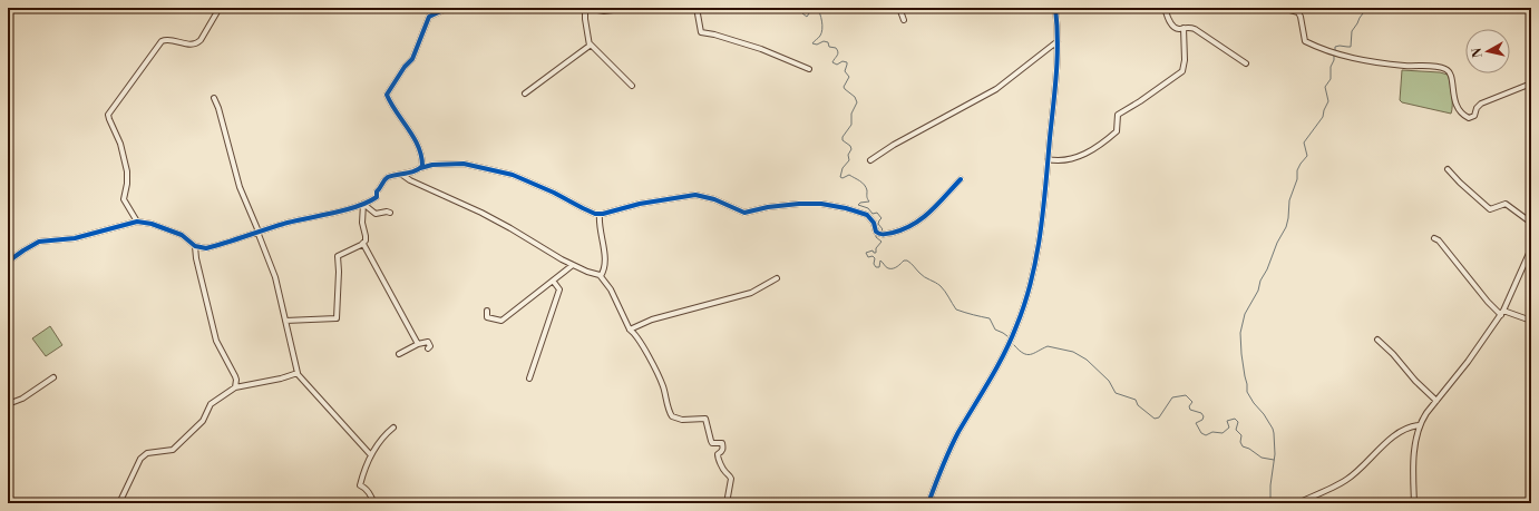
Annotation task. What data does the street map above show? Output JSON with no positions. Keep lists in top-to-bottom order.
{
  "north": "left"
}
